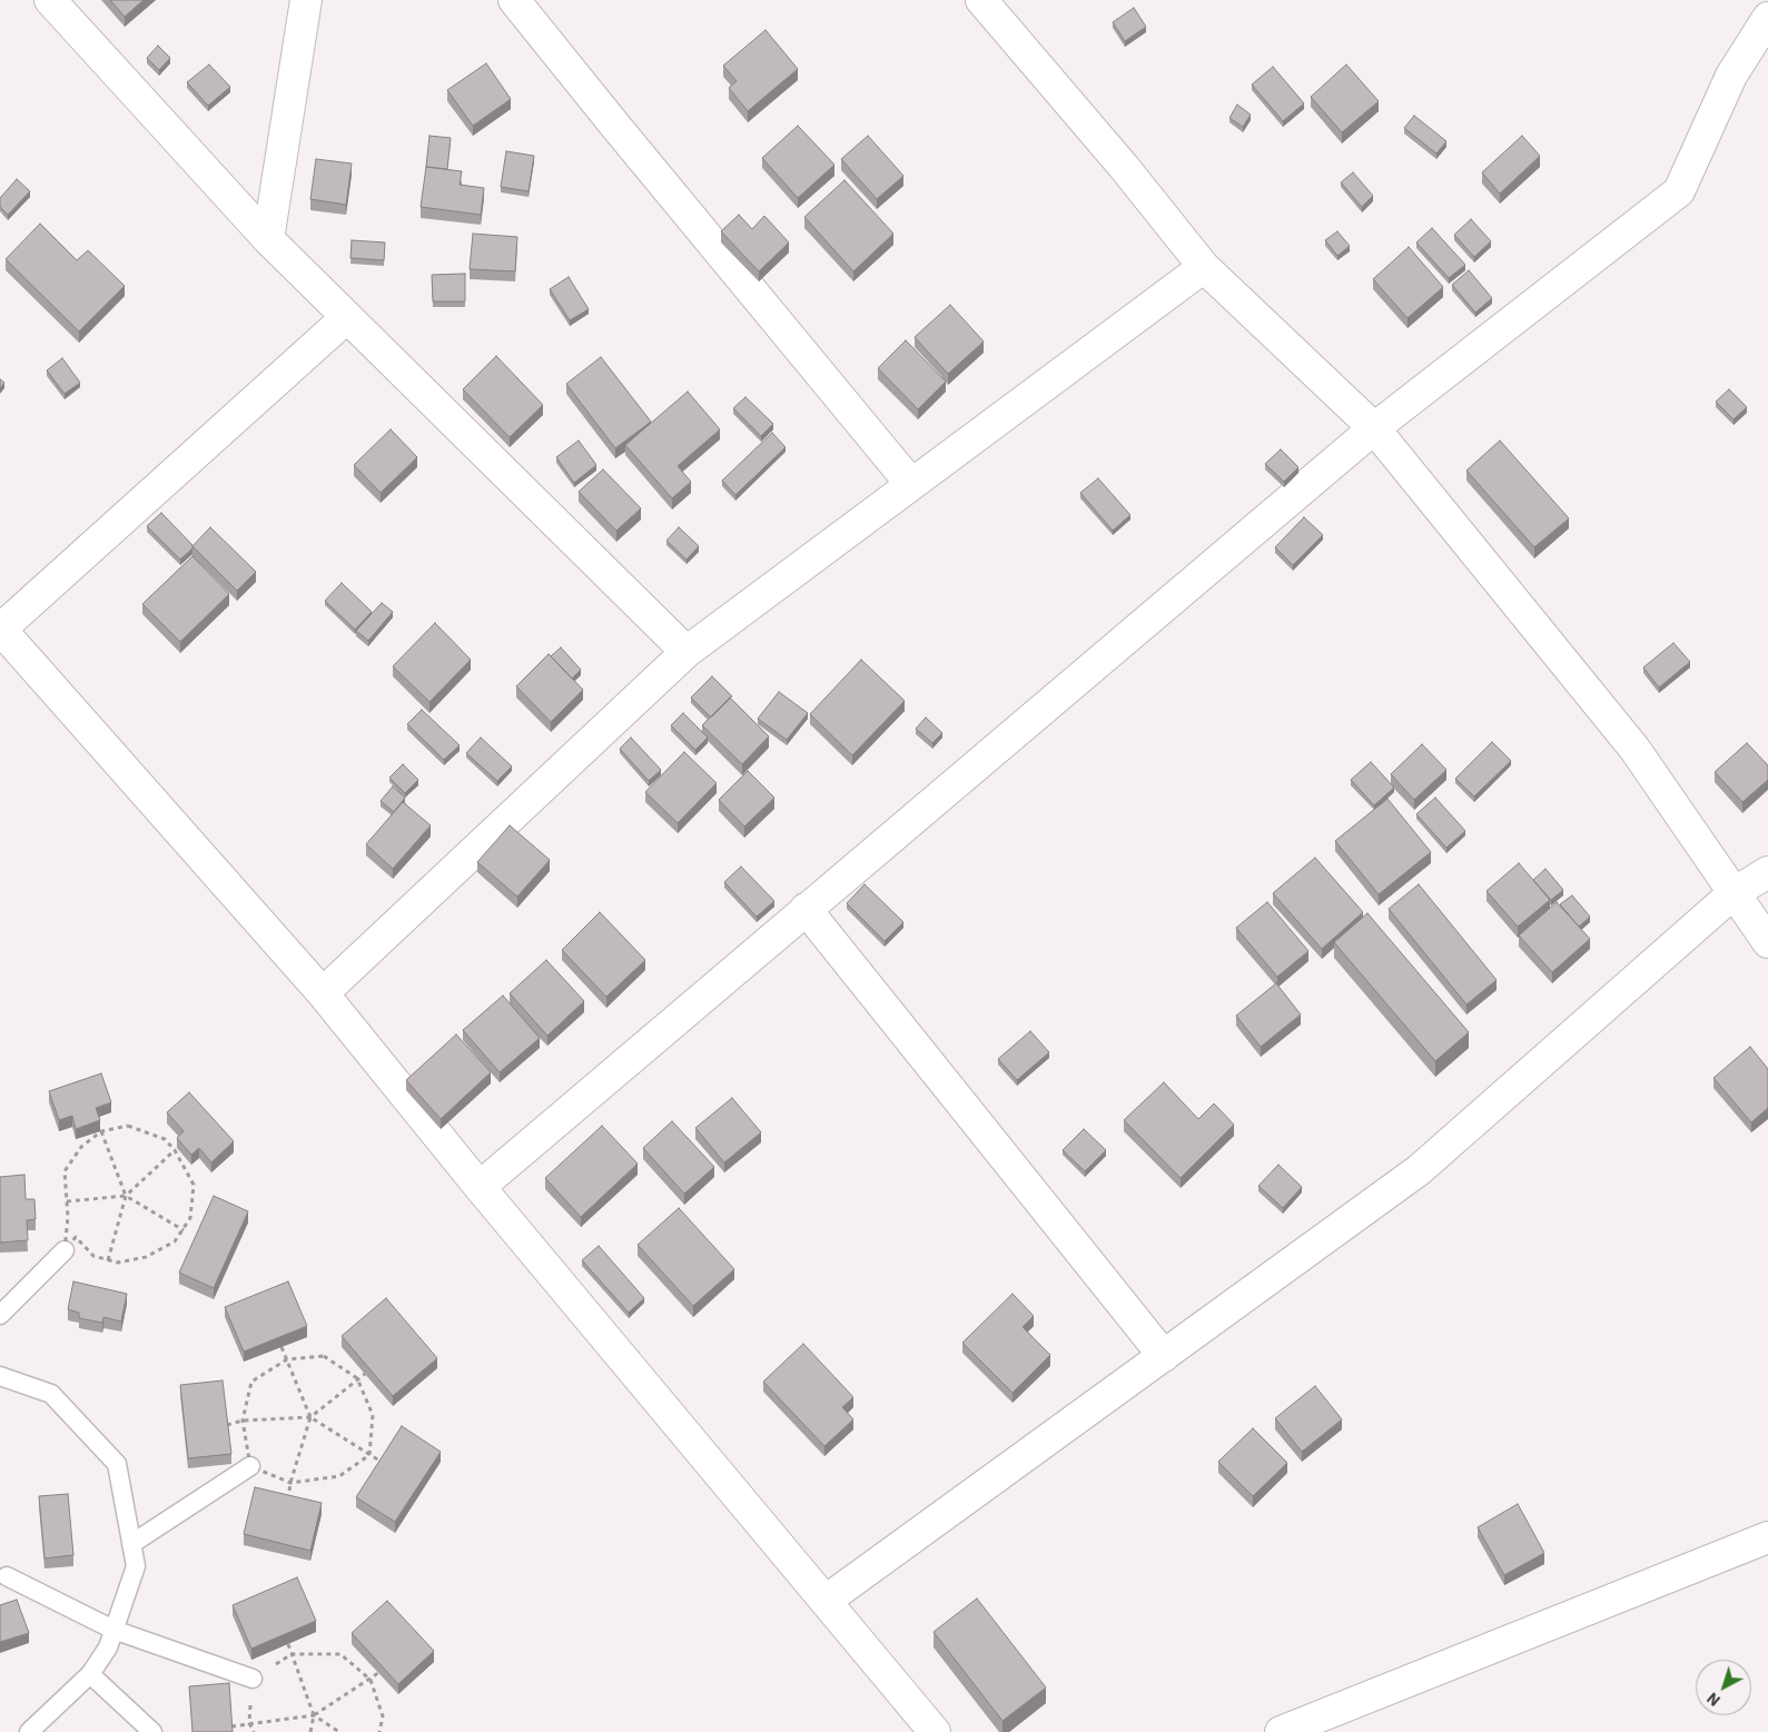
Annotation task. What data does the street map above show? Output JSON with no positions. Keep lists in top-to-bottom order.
{
  "north": "bottom left"
}
